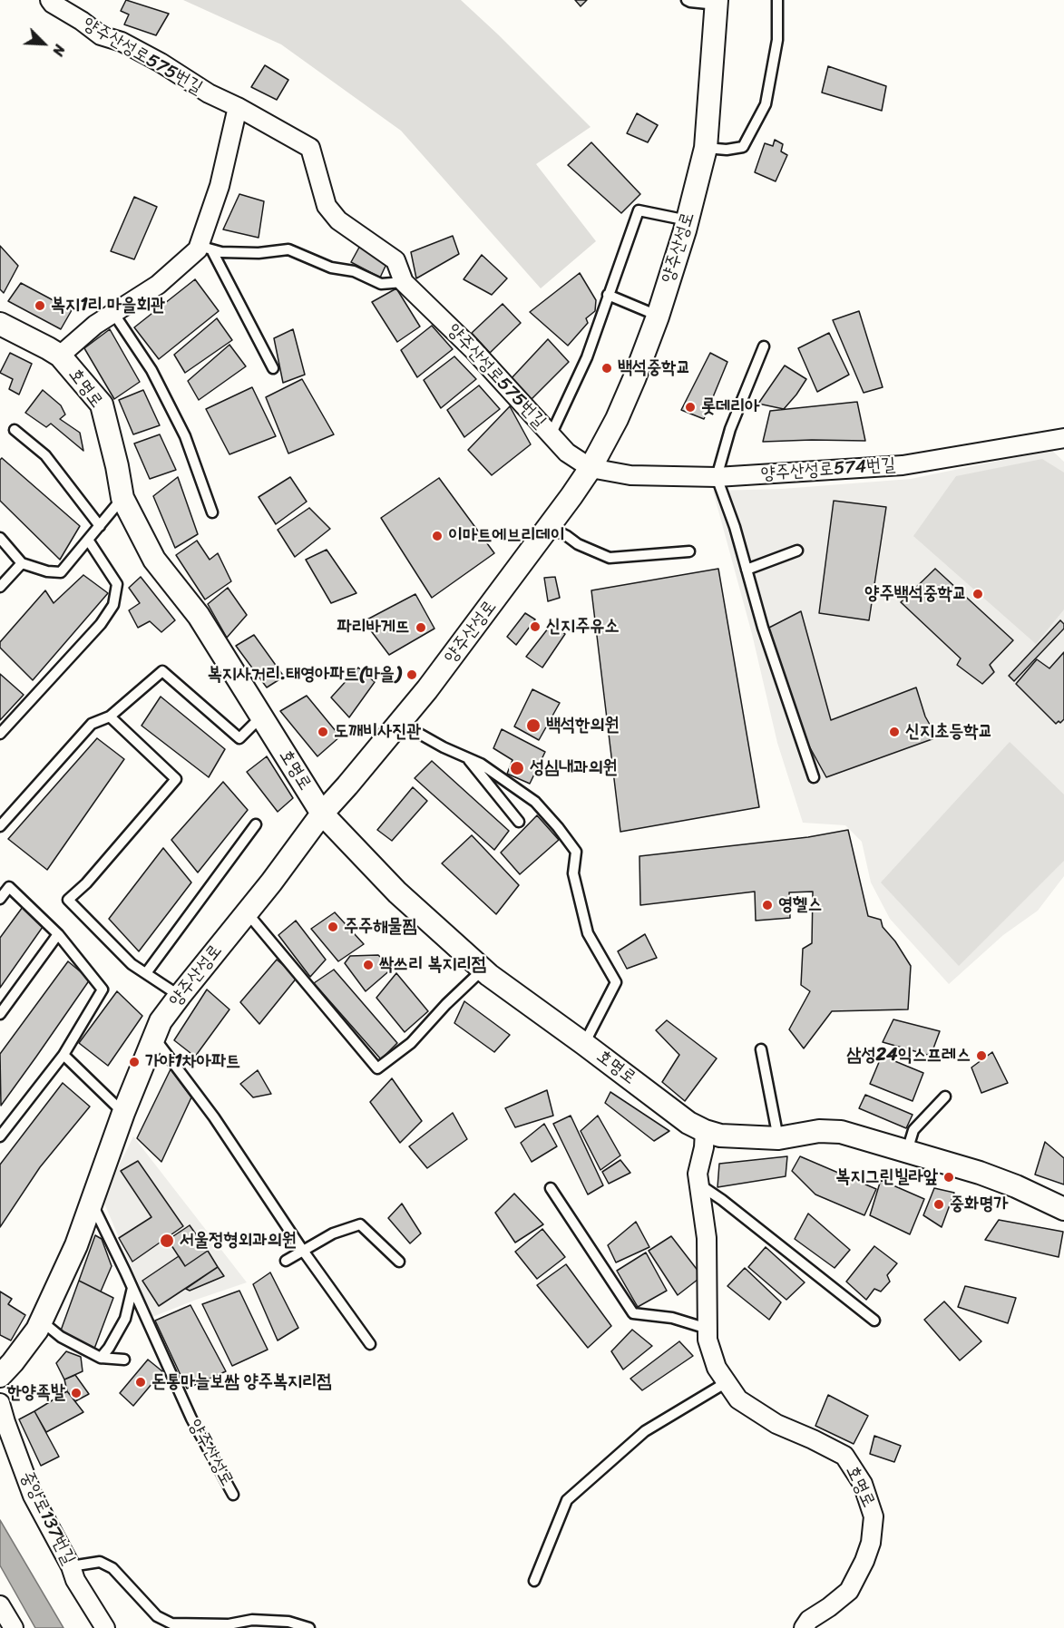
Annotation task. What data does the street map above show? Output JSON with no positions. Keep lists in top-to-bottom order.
{
  "streets": {
    "street": [
      "양주산성로575번길",
      "양주산성로",
      "호명로",
      "양주산성로574번길",
      "중앙로137번길"
    ]
  },
  "crossings": [
    ["양주산성로575번길", "양주산성로"],
    ["양주산성로575번길", "양주산성로574번길"],
    ["양주산성로", "호명로"],
    ["양주산성로", "양주산성로574번길"]
  ],
  "places": [
    "복지1리 마을회관",
    "백석중학교",
    "롯데리아",
    "이마트에브리데이",
    "양주백석중학교",
    "신지주유소",
    "파리바게뜨",
    "복지사거리.태영아파트(마을)",
    "백석한의원",
    "도깨비사진관",
    "신지초등학교",
    "성심내과의원",
    "영헬스",
    "주주해물찜",
    "싹쓰리 복지리점",
    "삼성24익스프레스",
    "가야1차아파트",
    "복지그린빌라앞",
    "중화명가",
    "서울정형외과의원",
    "돈통마늘보쌈 양주복지리점",
    "한양족발"
  ],
  "north": "bottom right"
}
